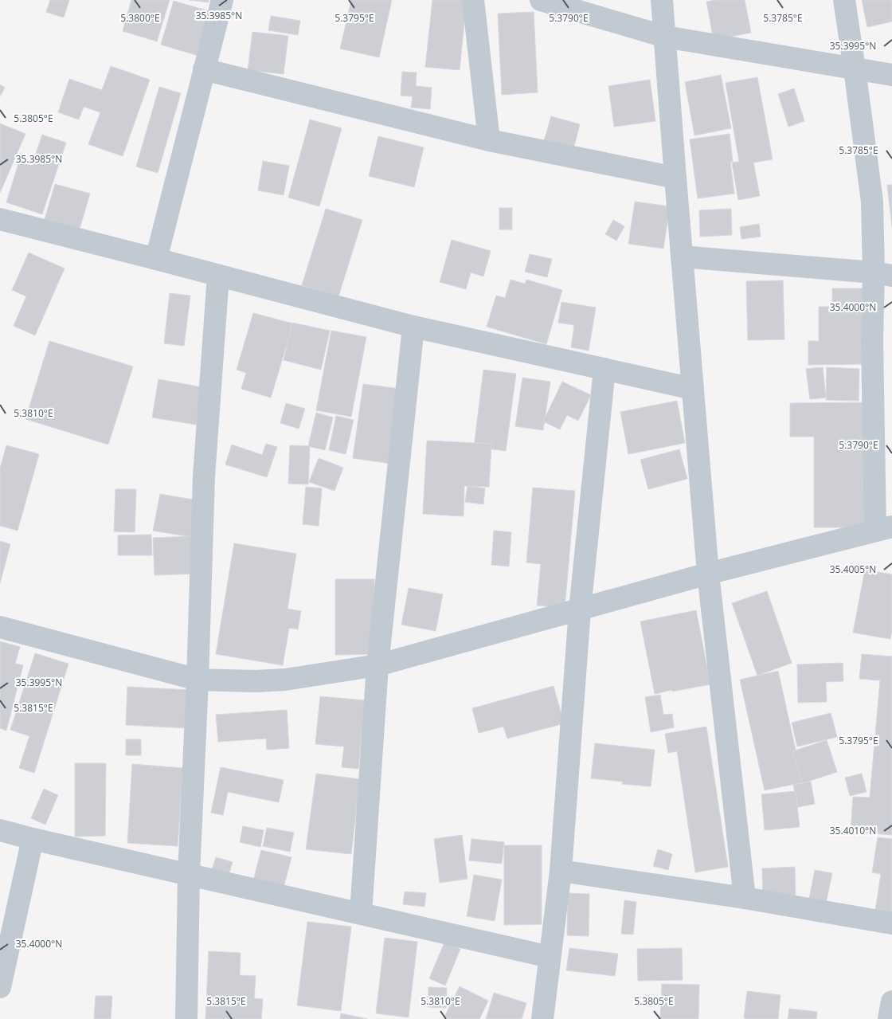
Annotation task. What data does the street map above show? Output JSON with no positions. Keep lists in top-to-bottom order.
{
  "coordinates": [
    "35.3985°N",
    "5.3800°E",
    "5.3795°E",
    "5.3790°E",
    "5.3785°E",
    "35.3995°N",
    "5.3805°E",
    "35.4000°N",
    "5.3810°E",
    "35.4005°N",
    "5.3815°E",
    "35.4010°N"
  ]
}
